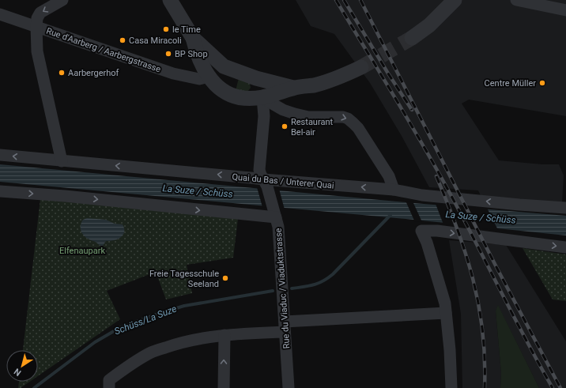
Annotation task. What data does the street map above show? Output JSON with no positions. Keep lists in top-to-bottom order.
{
  "streets": {
    "street": ["Rue d'Aarberg / Aarbergstrasse", "Quai du Bas / Unterer Quai", "Rue du Viaduc / Viaduktstrasse"]
  },
  "crossings": [
    ["Quai du Bas / Unterer Quai", "Rue du Viaduc / Viaduktstrasse"]
  ],
  "water": ["La Suze / Schüss", "Schüss/La Suze"],
  "parks": ["Elfenaupark"],
  "places": [
    "le Time",
    "Casa Miracoli",
    "BP Shop",
    "Aarbergerhof",
    "Centre Müller",
    "Restaurant Bel-air",
    "Freie Tagesschule Seeland"
  ],
  "north": "bottom left"
}
